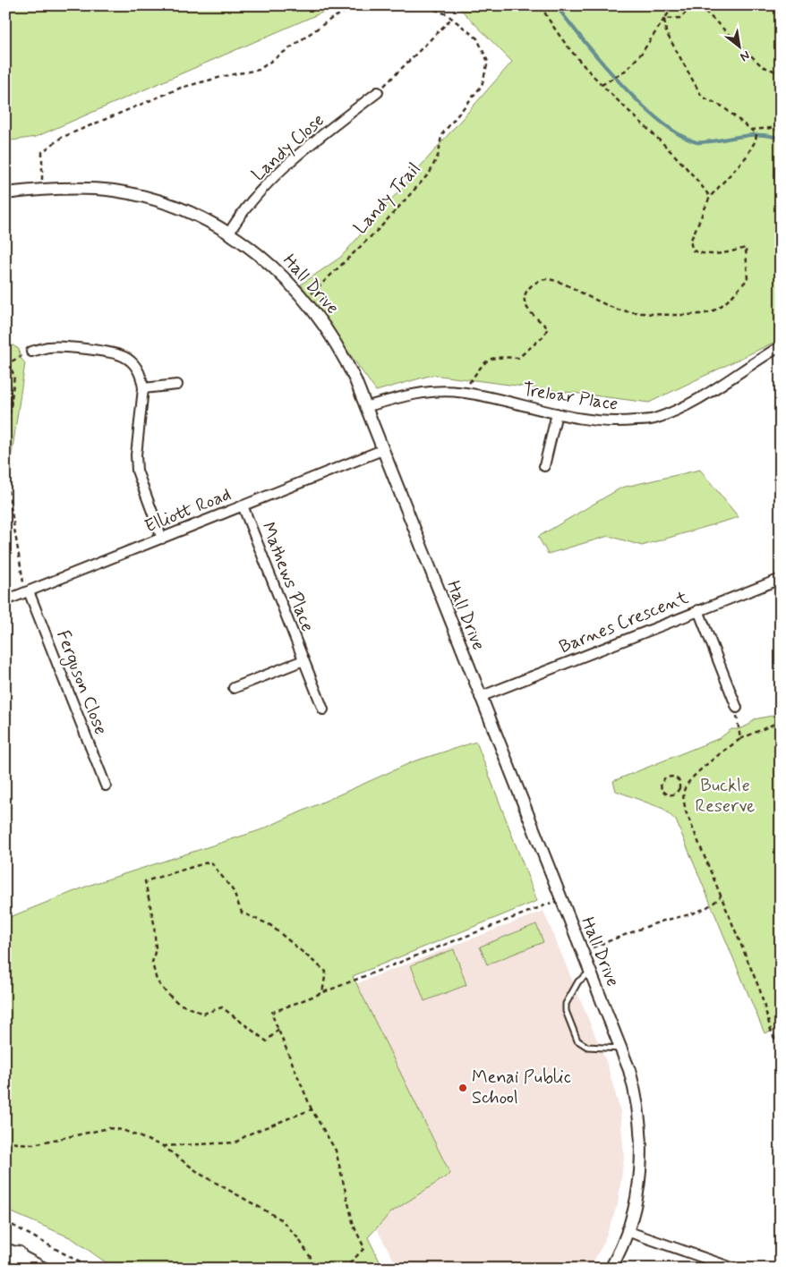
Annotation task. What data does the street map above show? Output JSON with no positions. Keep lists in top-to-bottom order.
{
  "streets": {
    "street": [
      "Landy Close",
      "Hall Drive",
      "Treloar Place",
      "Elliott Road",
      "Mathews Place",
      "Barnes Crescent",
      "Ferguson Close"
    ],
    "path": ["Landy Trail"]
  },
  "crossings": [
    ["Landy Close", "Hall Drive"],
    ["Landy Trail", "Hall Drive"],
    ["Hall Drive", "Treloar Place"],
    ["Hall Drive", "Elliott Road"],
    ["Hall Drive", "Barnes Crescent"],
    ["Elliott Road", "Mathews Place"],
    ["Elliott Road", "Ferguson Close"]
  ],
  "parks": ["Buckle Reserve"],
  "places": ["Menai Public School"],
  "north": "bottom right"
}
